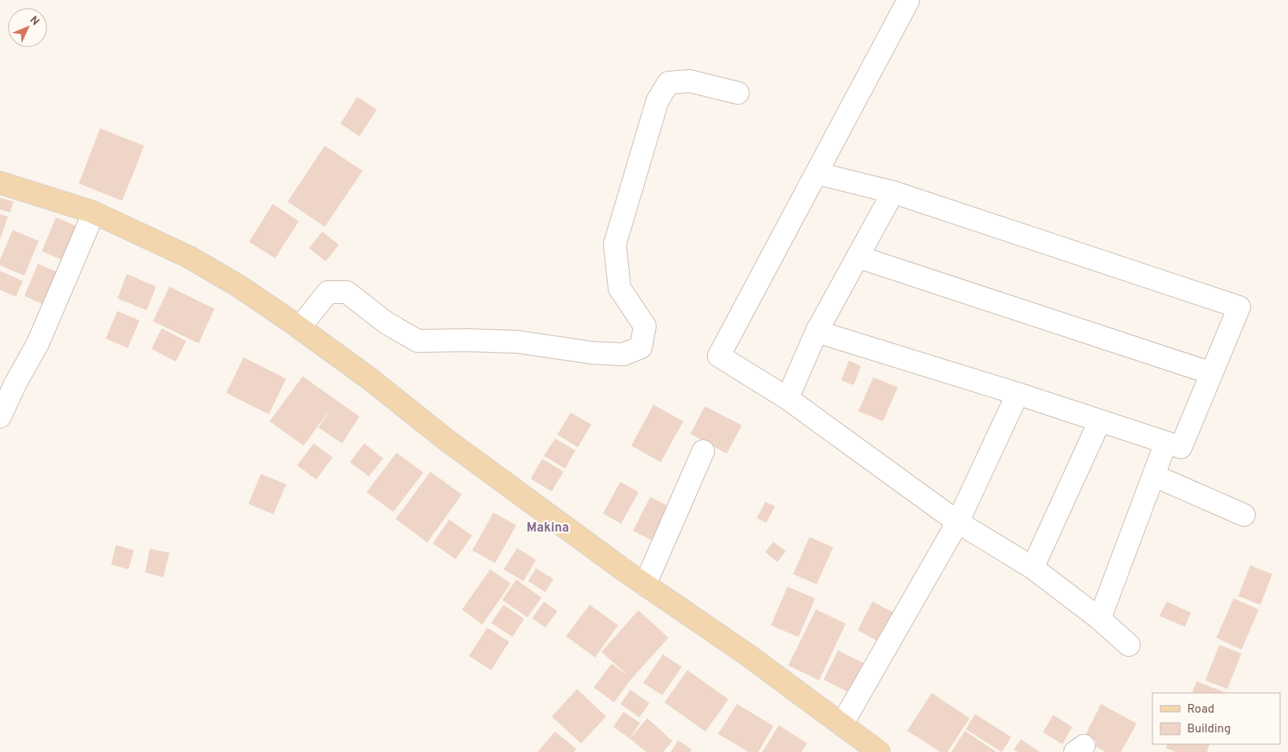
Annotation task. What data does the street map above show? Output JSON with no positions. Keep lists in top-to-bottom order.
{
  "districts": ["Makina"],
  "legend": ["Road", "Building"],
  "north": "top right"
}
